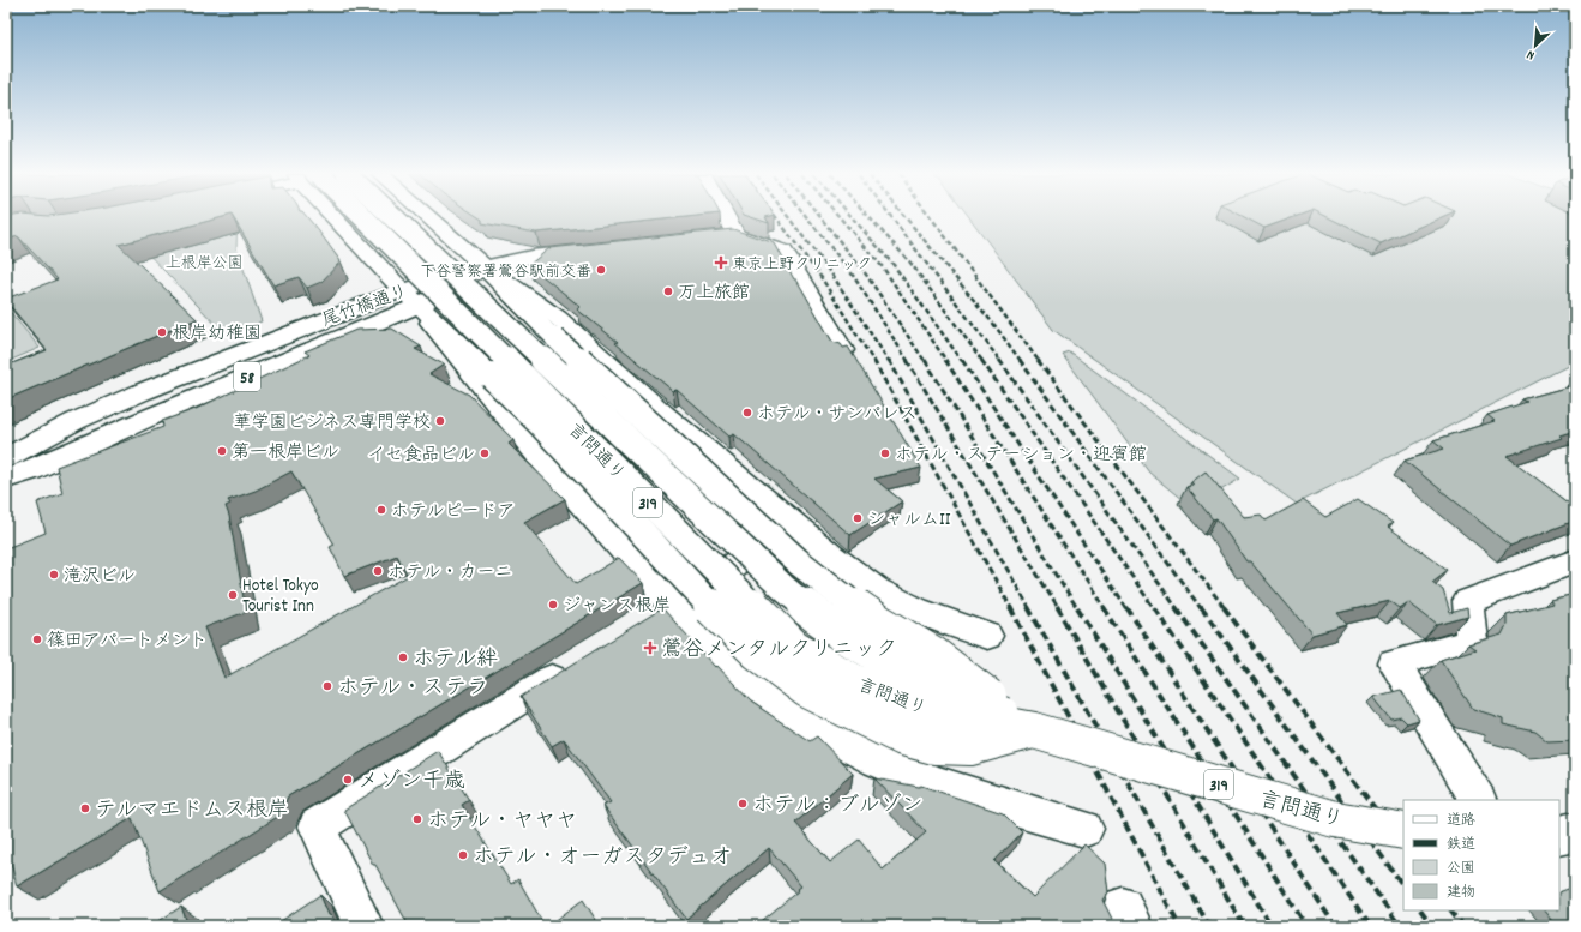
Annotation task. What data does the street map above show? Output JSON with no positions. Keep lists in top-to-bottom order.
{
  "streets": {
    "main road": [
      "尾竹橋通り",
      "58",
      "言問通り",
      "319"
    ]
  },
  "parks": ["上根岸公園"],
  "places": {
    "health": ["東京上野クリニック", "鶯谷メンタルクリニック"],
    "other": [
      "下谷警察署鶯谷駅前交番",
      "万上旅館",
      "根岸幼稚園",
      "ホテル・サンパレス",
      "華学園ビジネス専門学校",
      "第一根岸ビル",
      "イセ食品ビル",
      "ホテル・ステーション・迎賓館",
      "ホテルピードア",
      "シャルムII",
      "ホテル・カーニ",
      "滝沢ビル",
      "Hotel Tokyo Tourist Inn",
      "ジャンス根岸",
      "篠田アパートメント",
      "ホテル絆",
      "ホテル・ステラ",
      "メゾン千歳",
      "ホテル：ブルゾン",
      "テルマエドムス根岸",
      "ホテル・ヤヤヤ",
      "ホテル・オーガスタデュオ"
    ]
  },
  "legend": [
    "道路",
    "鉄道",
    "公園",
    "建物"
  ],
  "north": "bottom left"
}
